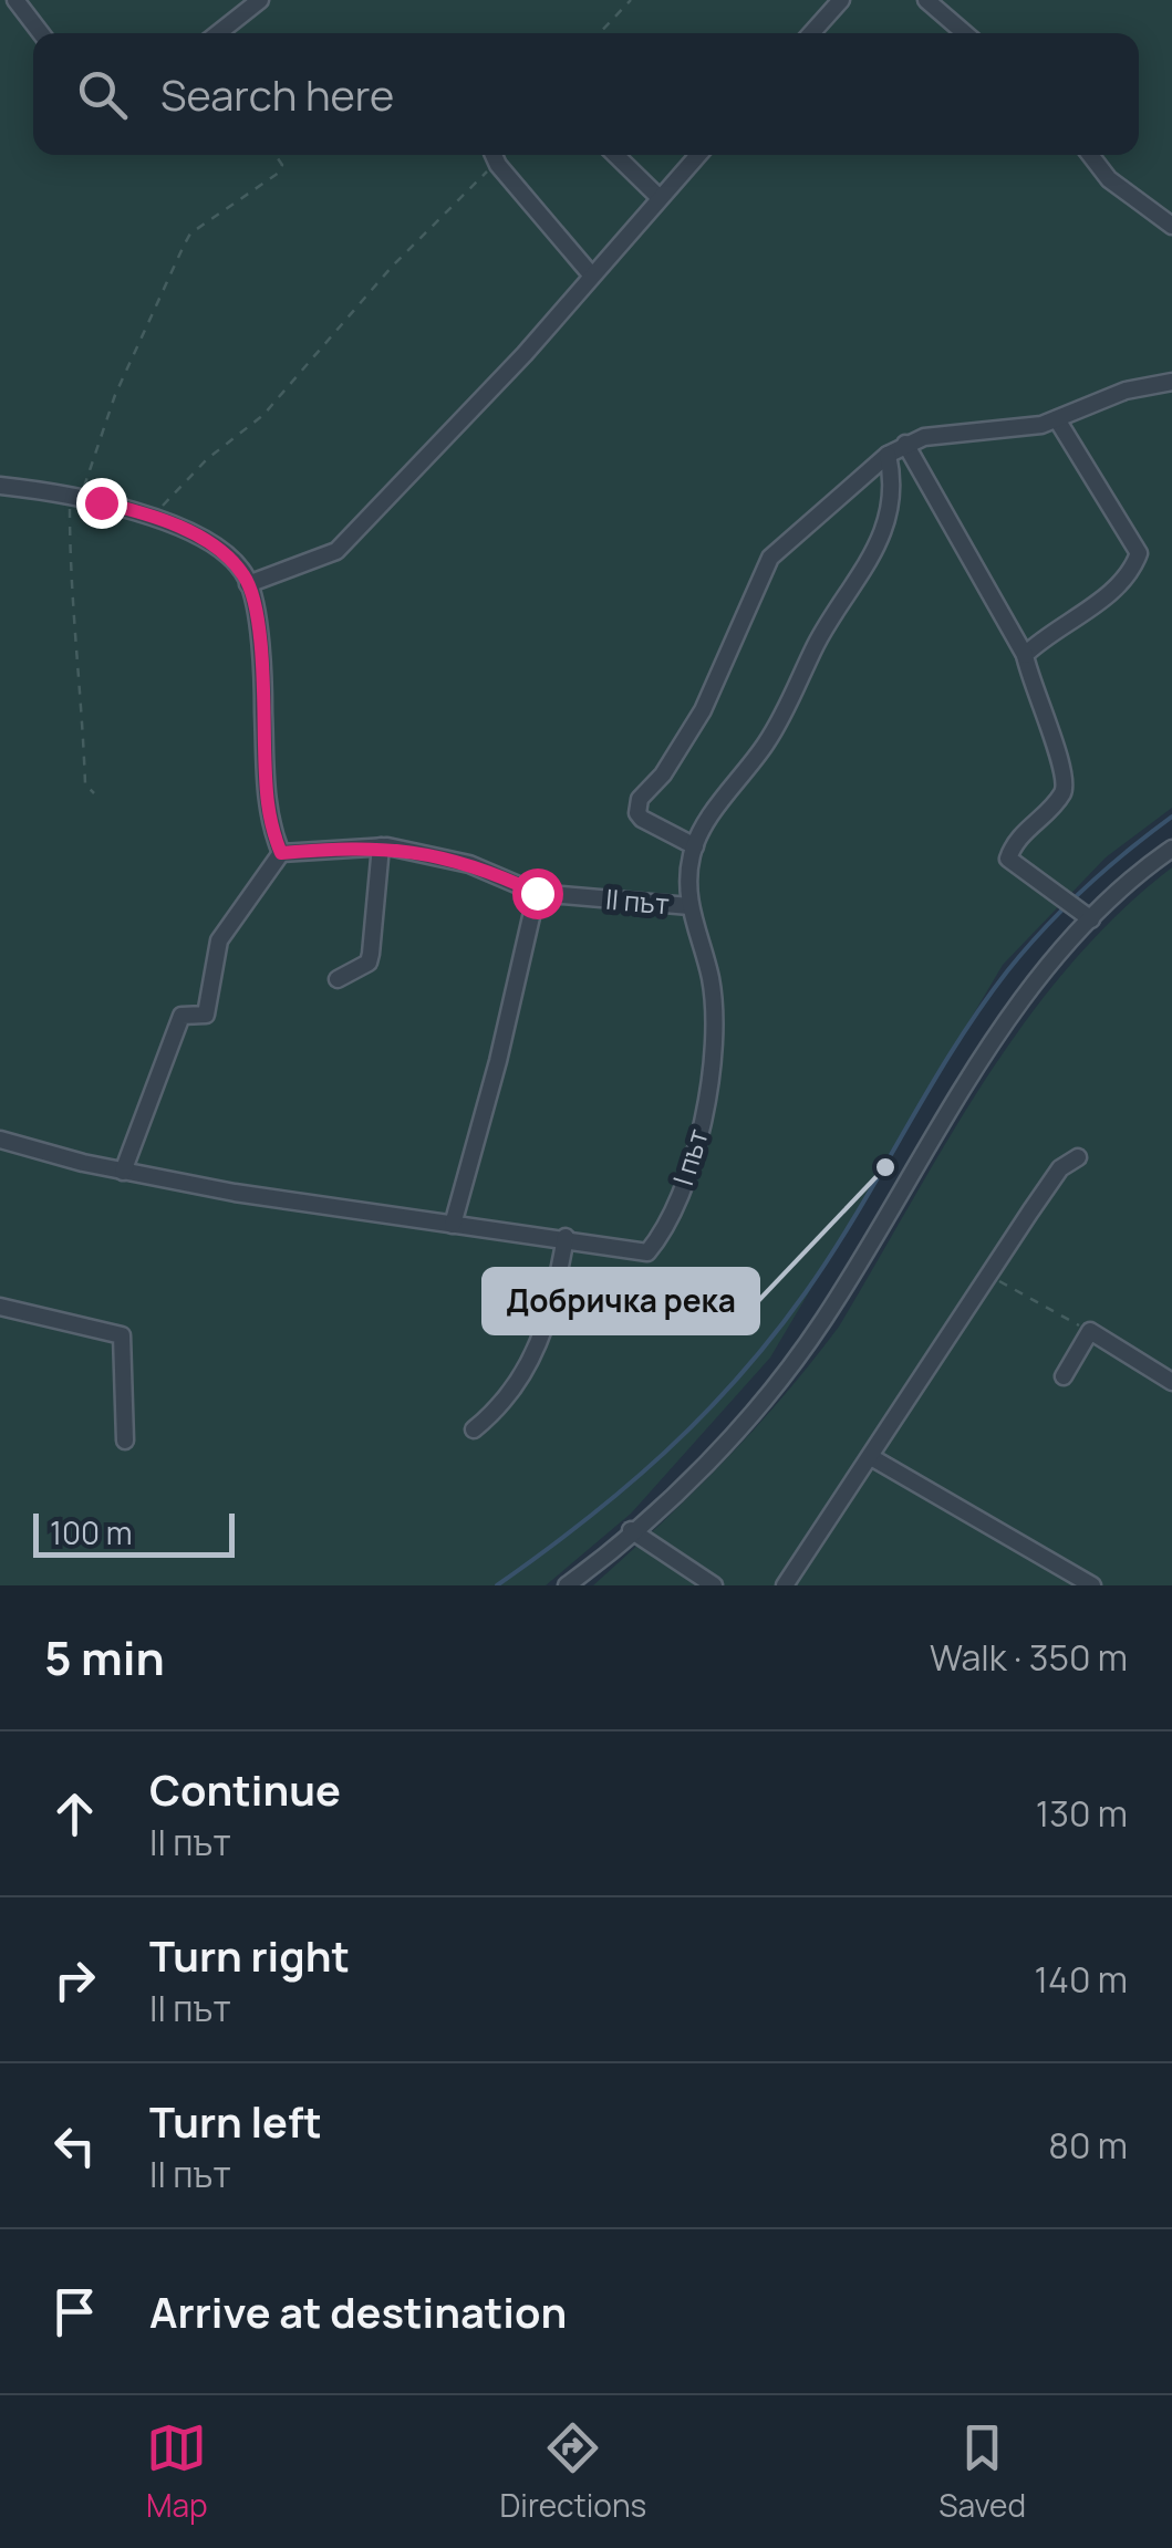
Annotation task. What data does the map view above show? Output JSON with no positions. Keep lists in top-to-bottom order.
{
  "streets": {
    "street": ["ІІ път", "І път"]
  },
  "crossings": [
    ["ІІ път", "І път"]
  ],
  "places": ["Добричка река"],
  "scale_bar": "100 m",
  "page": {
    "search": "Search here",
    "scale": "100 m",
    "heading": ["5 min", "Walk · 350 m"],
    "list": [
      ["Continue", "ІІ път", "130 m"],
      ["Turn right", "ІІ път", "140 m"],
      ["Turn left", "ІІ път", "80 m"],
      "Arrive at destination"
    ],
    "nav": ["Map", "Directions", "Saved"]
  }
}
